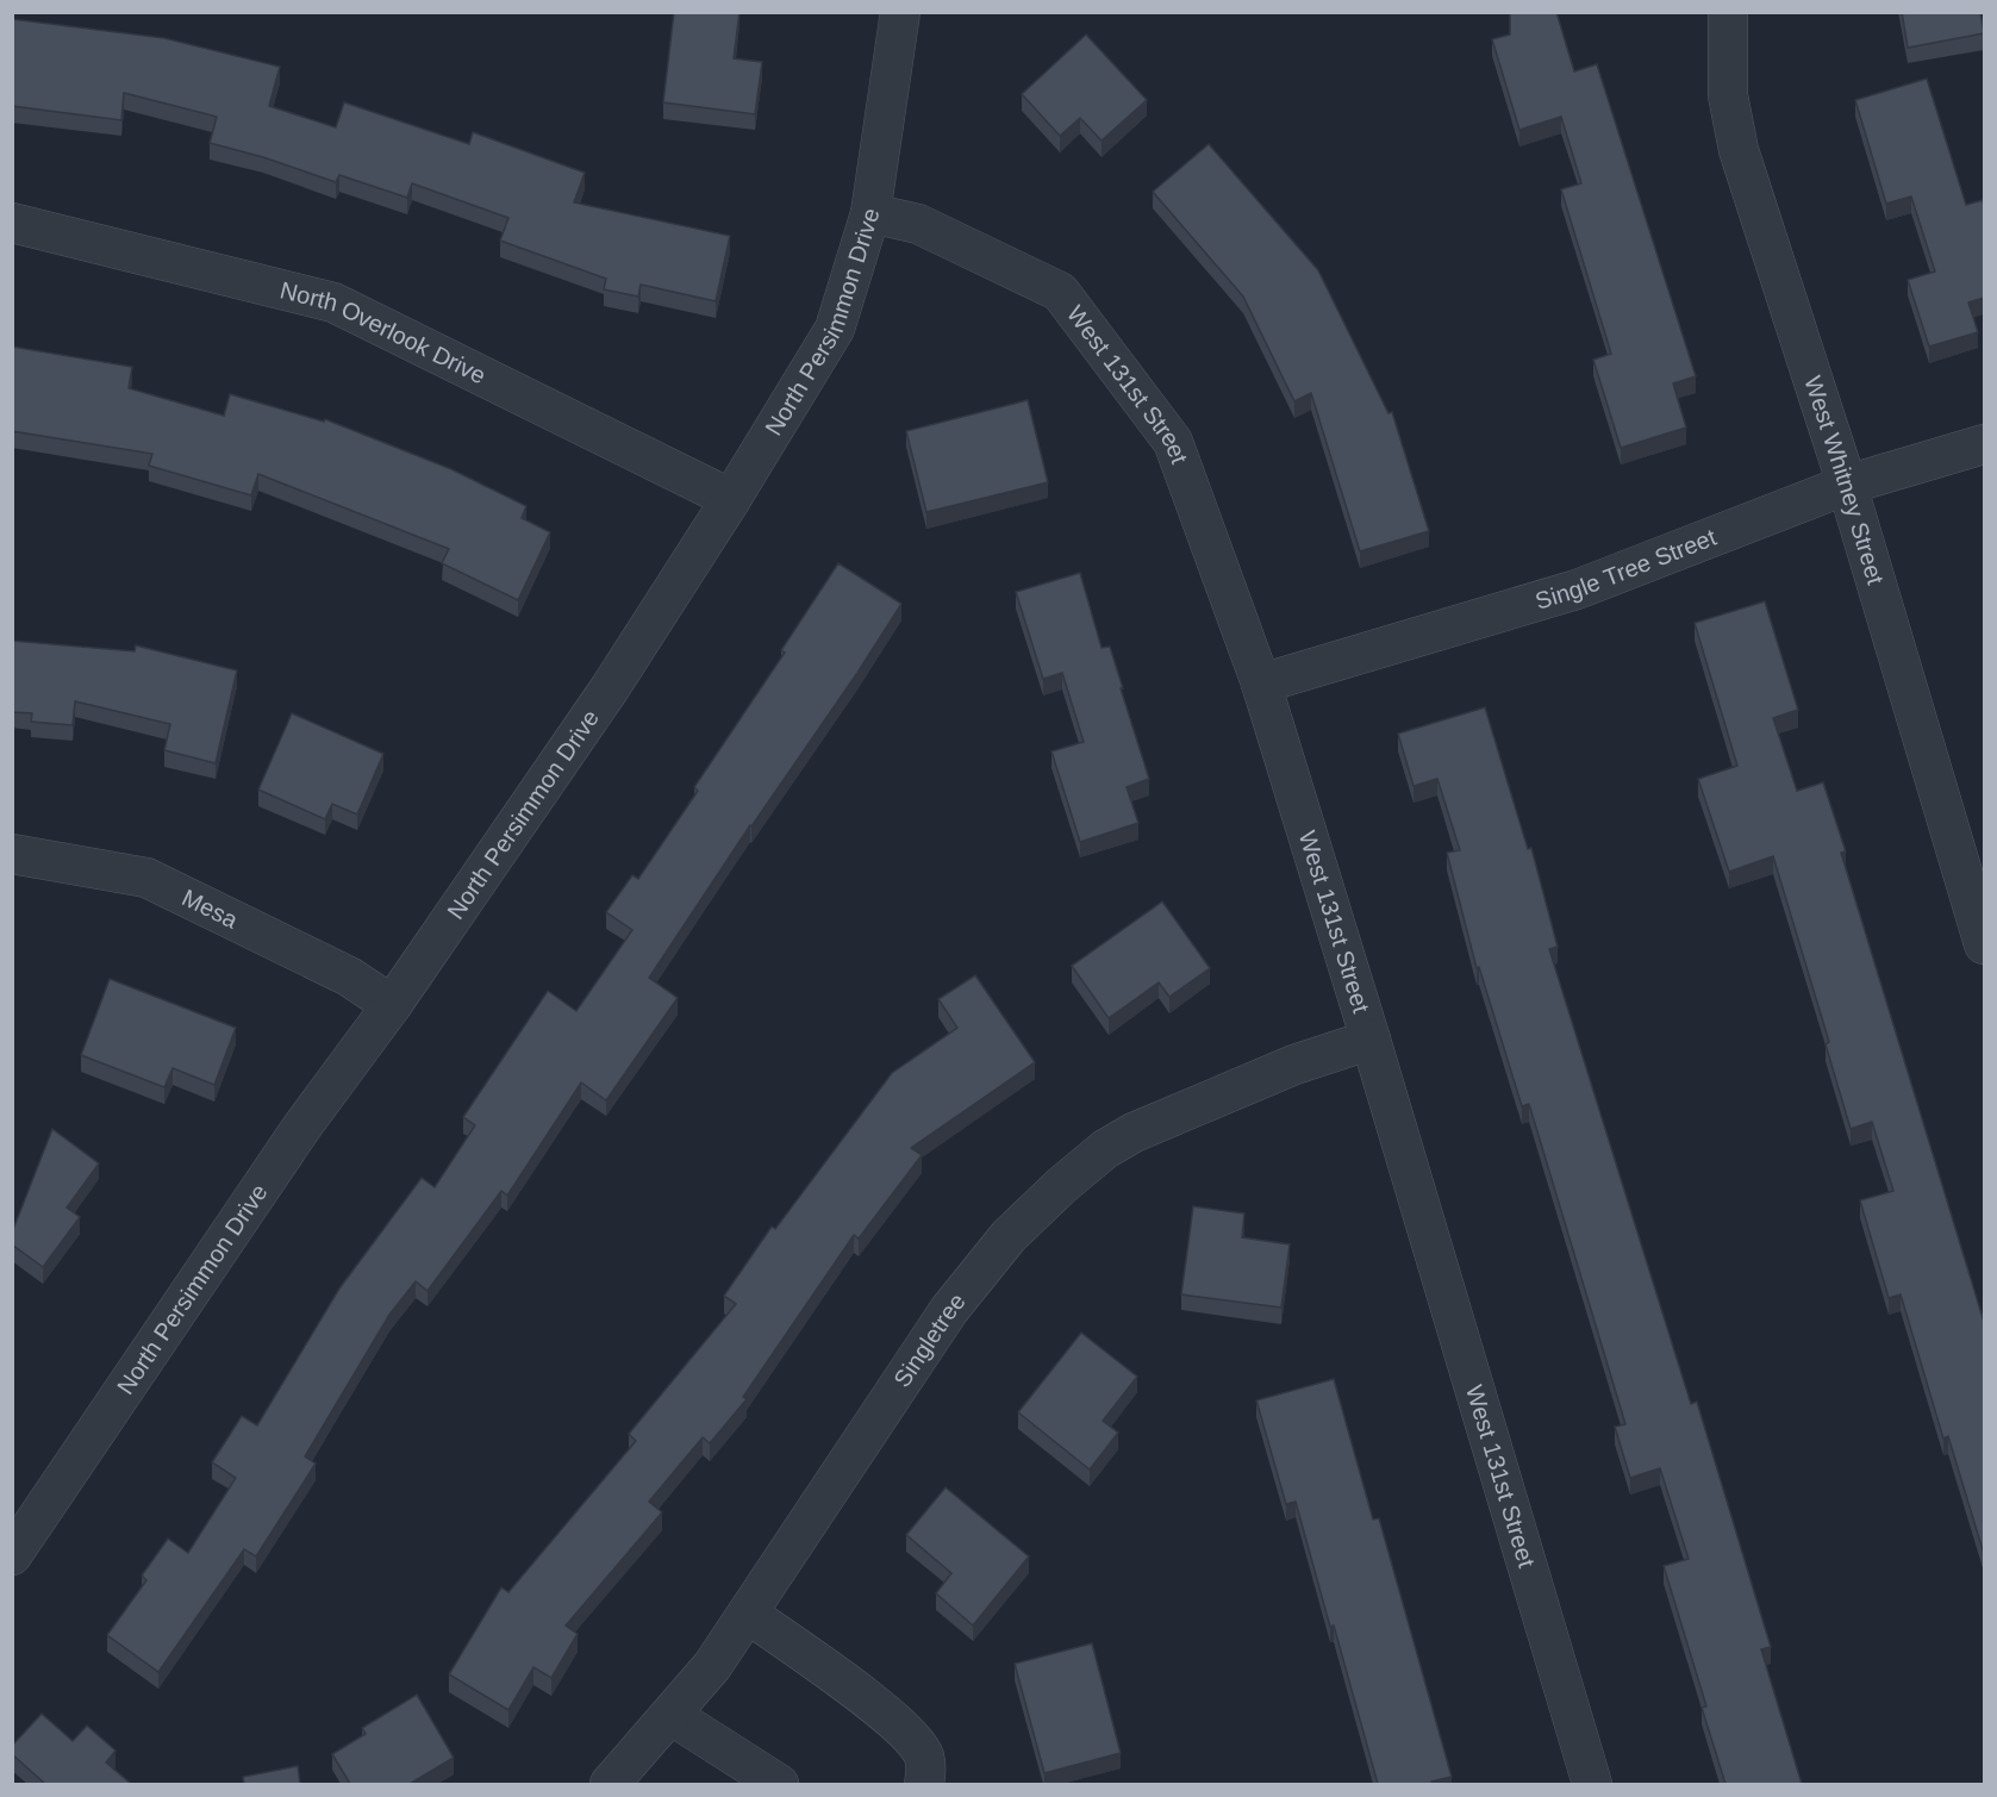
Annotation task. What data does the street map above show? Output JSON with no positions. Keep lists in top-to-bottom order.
{
  "streets": {
    "street": [
      "North Persimmon Drive",
      "North Overlook Drive",
      "West 131st Street",
      "West Whitney Street",
      "Single Tree Street",
      "Mesa",
      "Singletree"
    ]
  },
  "crossings": [
    ["North Persimmon Drive", "North Overlook Drive"],
    ["North Persimmon Drive", "West 131st Street"],
    ["North Persimmon Drive", "Mesa"],
    ["West 131st Street", "Single Tree Street"],
    ["West 131st Street", "Singletree"],
    ["West Whitney Street", "Single Tree Street"]
  ]
}
